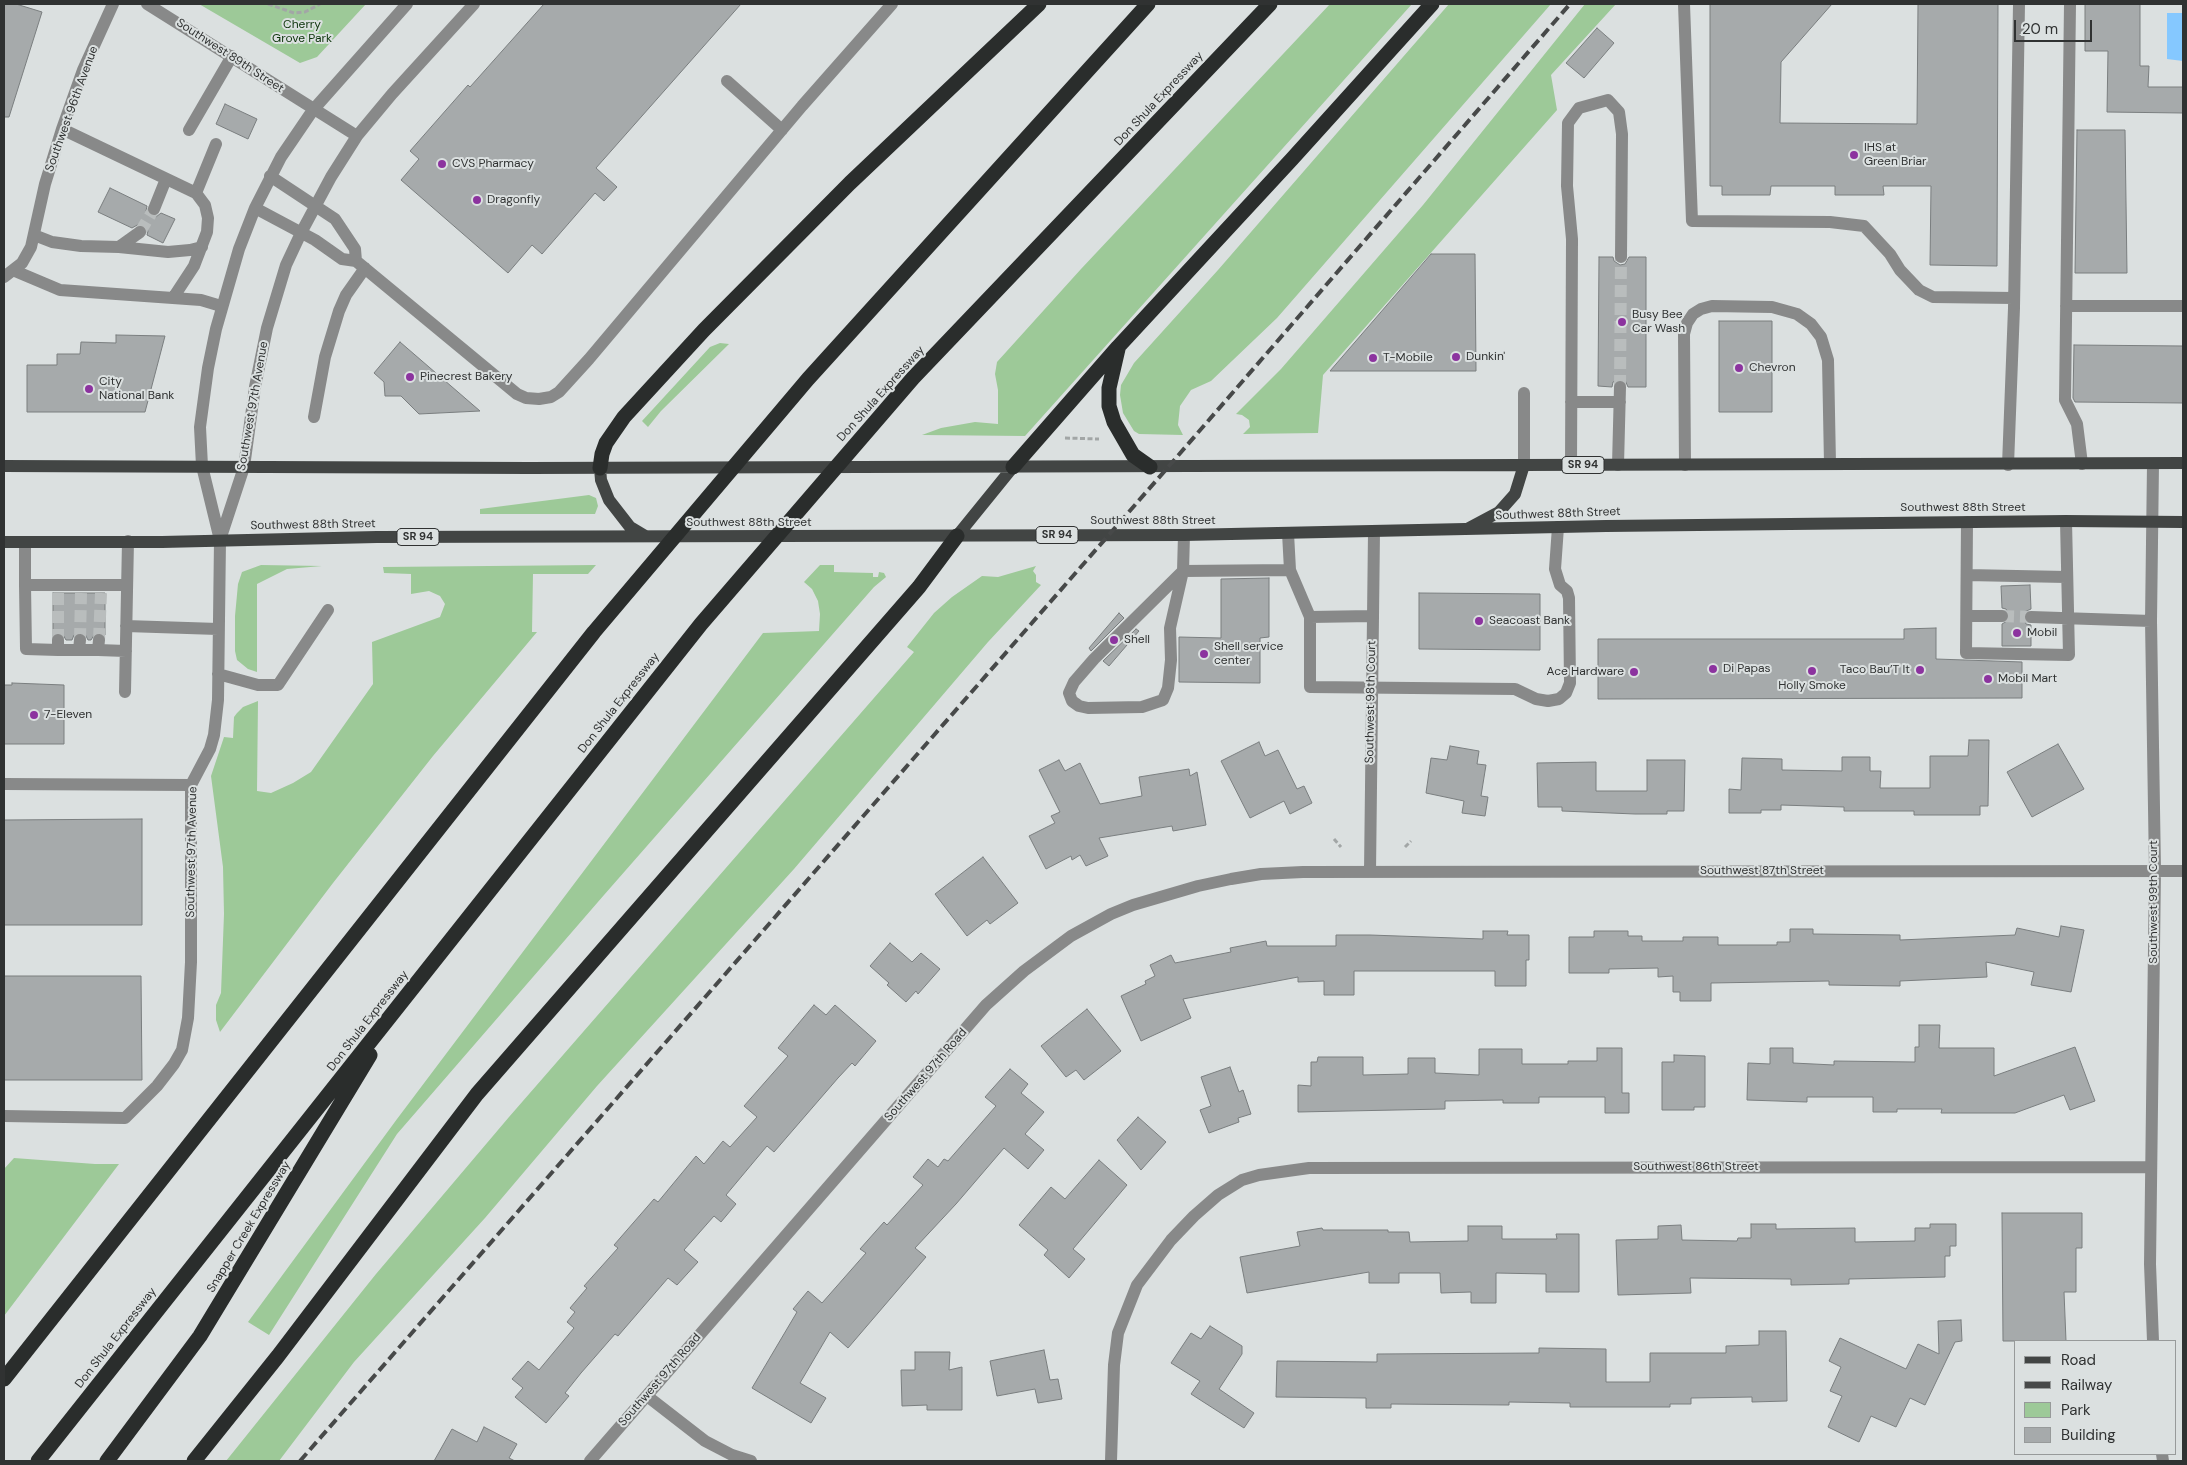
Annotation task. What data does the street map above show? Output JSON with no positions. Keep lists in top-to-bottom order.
{
  "streets": {
    "highway": ["Don Shula Expressway", "Snapper Creek Expressway"],
    "main road": ["SR 94", "Southwest 88th Street"],
    "street": [
      "Southwest 89th Street",
      "Southwest 96th Avenue",
      "Southwest 97th Avenue",
      "Southwest 98th Court",
      "Southwest 87th Street",
      "Southwest 99th Court",
      "Southwest 97th Road",
      "Southwest 86th Street"
    ]
  },
  "crossings": [
    ["Southwest 89th Street", "Southwest 97th Avenue"],
    ["Don Shula Expressway", "Snapper Creek Expressway"],
    ["Southwest 97th Avenue", "SR 94"],
    ["Southwest 97th Avenue", "Southwest 88th Street"],
    ["SR 94", "Southwest 99th Court"],
    ["Southwest 88th Street", "Southwest 98th Court"],
    ["Southwest 88th Street", "Southwest 99th Court"],
    ["Southwest 98th Court", "Southwest 87th Street"],
    ["Southwest 98th Court", "Southwest 97th Road"],
    ["Southwest 87th Street", "Southwest 99th Court"],
    ["Southwest 87th Street", "Southwest 97th Road"],
    ["Southwest 99th Court", "Southwest 86th Street"]
  ],
  "parks": ["Cherry Grove Park"],
  "places": [
    "IHS at Green Briar",
    "CVS Pharmacy",
    "Dragonfly",
    "Busy Bee Car Wash",
    "Dunkin'",
    "T-Mobile",
    "Chevron",
    "Pinecrest Bakery",
    "City National Bank",
    "Seacoast Bank",
    "Mobil",
    "Shell",
    "Shell service center",
    "Di Papas",
    "Taco Bau’T It",
    "Holly Smoke",
    "Ace Hardware",
    "Mobil Mart",
    "7-Eleven"
  ],
  "legend": [
    "Road",
    "Railway",
    "Park",
    "Building"
  ],
  "scale_bar": "20 m"
}
